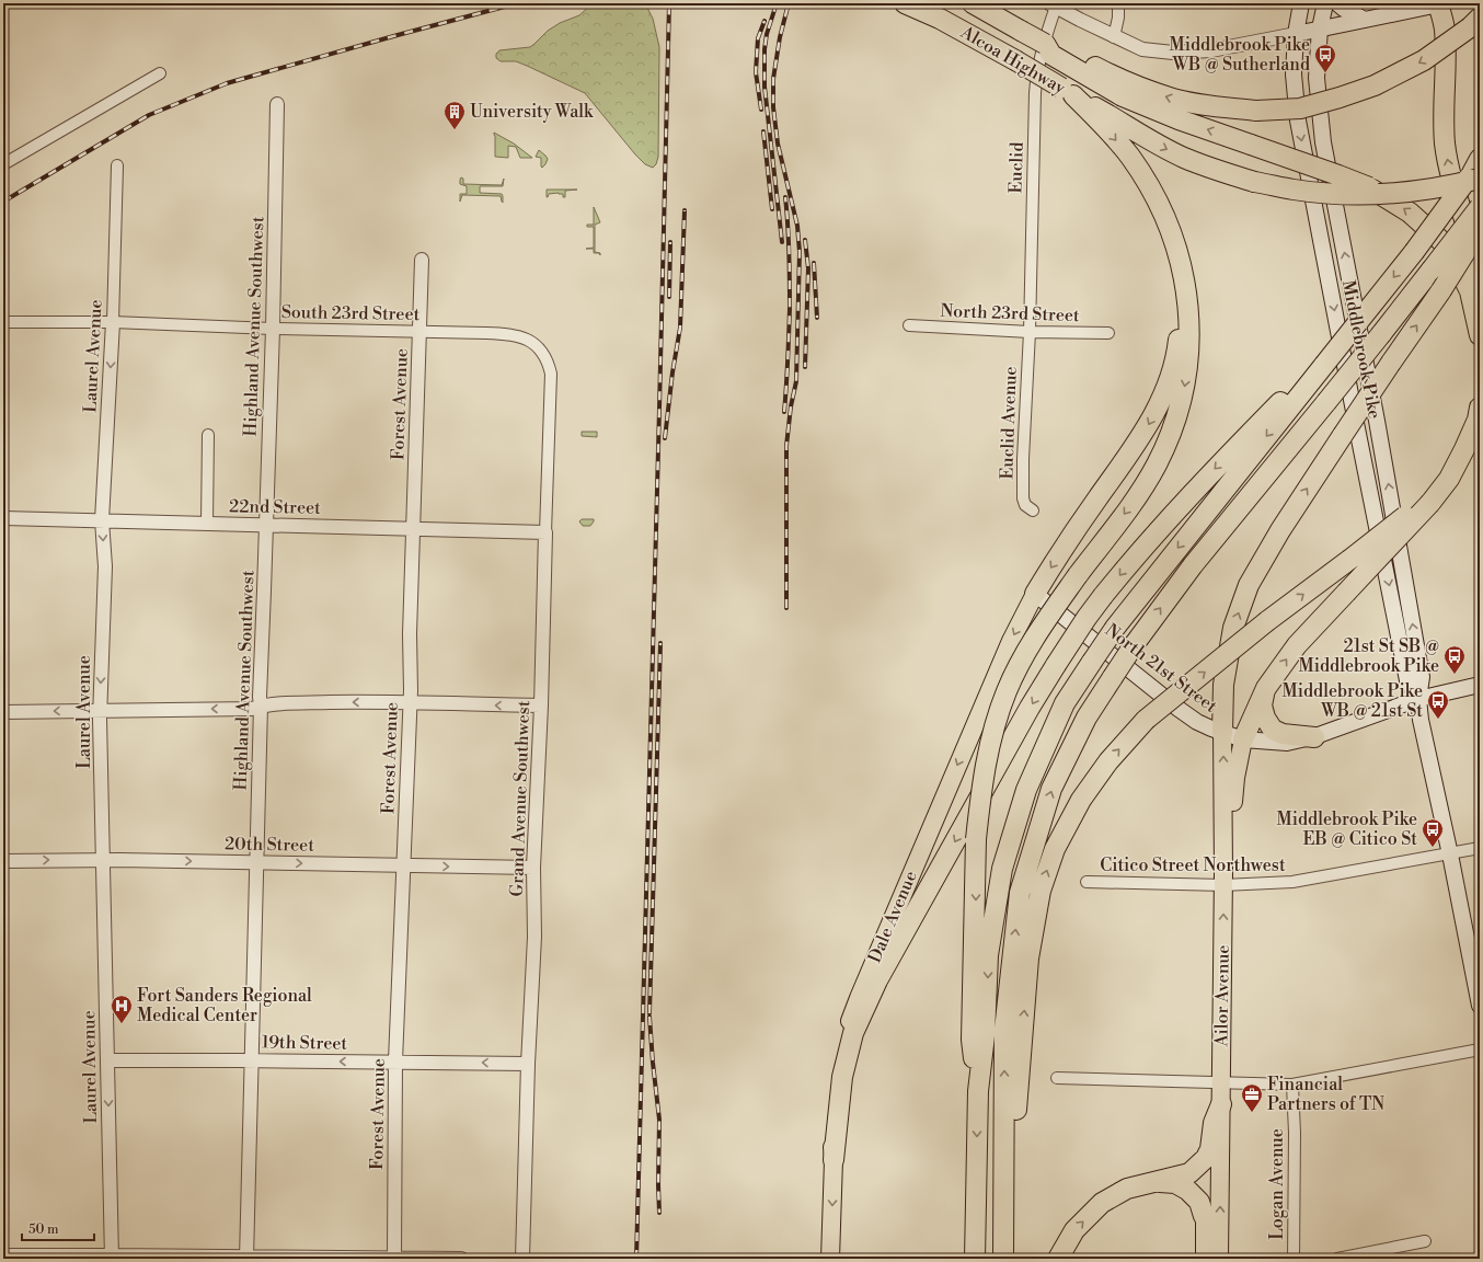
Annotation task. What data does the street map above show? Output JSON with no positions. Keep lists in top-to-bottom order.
{
  "streets": {
    "highway": ["Alcoa Highway"],
    "main road": [
      "Middlebrook Pike",
      "North 21st Street",
      "Dale Avenue",
      "Ailor Avenue"
    ],
    "street": [
      "Euclid",
      "South 23rd Street",
      "North 23rd Street",
      "Highland Avenue Southwest",
      "Laurel Avenue",
      "Forest Avenue",
      "Euclid Avenue",
      "22nd Street",
      "Grand Avenue Southwest",
      "20th Street",
      "Citico Street Northwest",
      "19th Street",
      "Logan Avenue"
    ]
  },
  "crossings": [
    ["Euclid", "North 23rd Street"],
    ["Euclid", "Euclid Avenue"],
    ["South 23rd Street", "Highland Avenue Southwest"],
    ["South 23rd Street", "Laurel Avenue"],
    ["South 23rd Street", "Forest Avenue"],
    ["South 23rd Street", "Grand Avenue Southwest"],
    ["North 23rd Street", "Euclid Avenue"],
    ["Highland Avenue Southwest", "22nd Street"],
    ["Highland Avenue Southwest", "20th Street"],
    ["Highland Avenue Southwest", "19th Street"],
    ["Middlebrook Pike", "North 21st Street"],
    ["Middlebrook Pike", "Citico Street Northwest"],
    ["Laurel Avenue", "22nd Street"],
    ["Laurel Avenue", "20th Street"],
    ["Laurel Avenue", "19th Street"],
    ["Forest Avenue", "22nd Street"],
    ["Forest Avenue", "20th Street"],
    ["Forest Avenue", "19th Street"],
    ["22nd Street", "Grand Avenue Southwest"],
    ["North 21st Street", "Dale Avenue"],
    ["North 21st Street", "Ailor Avenue"],
    ["Grand Avenue Southwest", "20th Street"],
    ["Grand Avenue Southwest", "19th Street"],
    ["Citico Street Northwest", "Ailor Avenue"]
  ],
  "one_way": [
    "Laurel Avenue",
    "20th Street",
    "Dale Avenue",
    "19th Street"
  ],
  "places": {
    "bus stop": [
      "Middlebrook Pike WB @ Sutherland",
      "21st St SB @ Middlebrook Pike",
      "Middlebrook Pike WB @ 21st St",
      "Middlebrook Pike EB @ Citico St"
    ],
    "building": ["University Walk"],
    "hospital": ["Fort Sanders Regional Medical Center"],
    "office": ["Financial Partners of TN"]
  },
  "scale_bar": "50 m"
}
